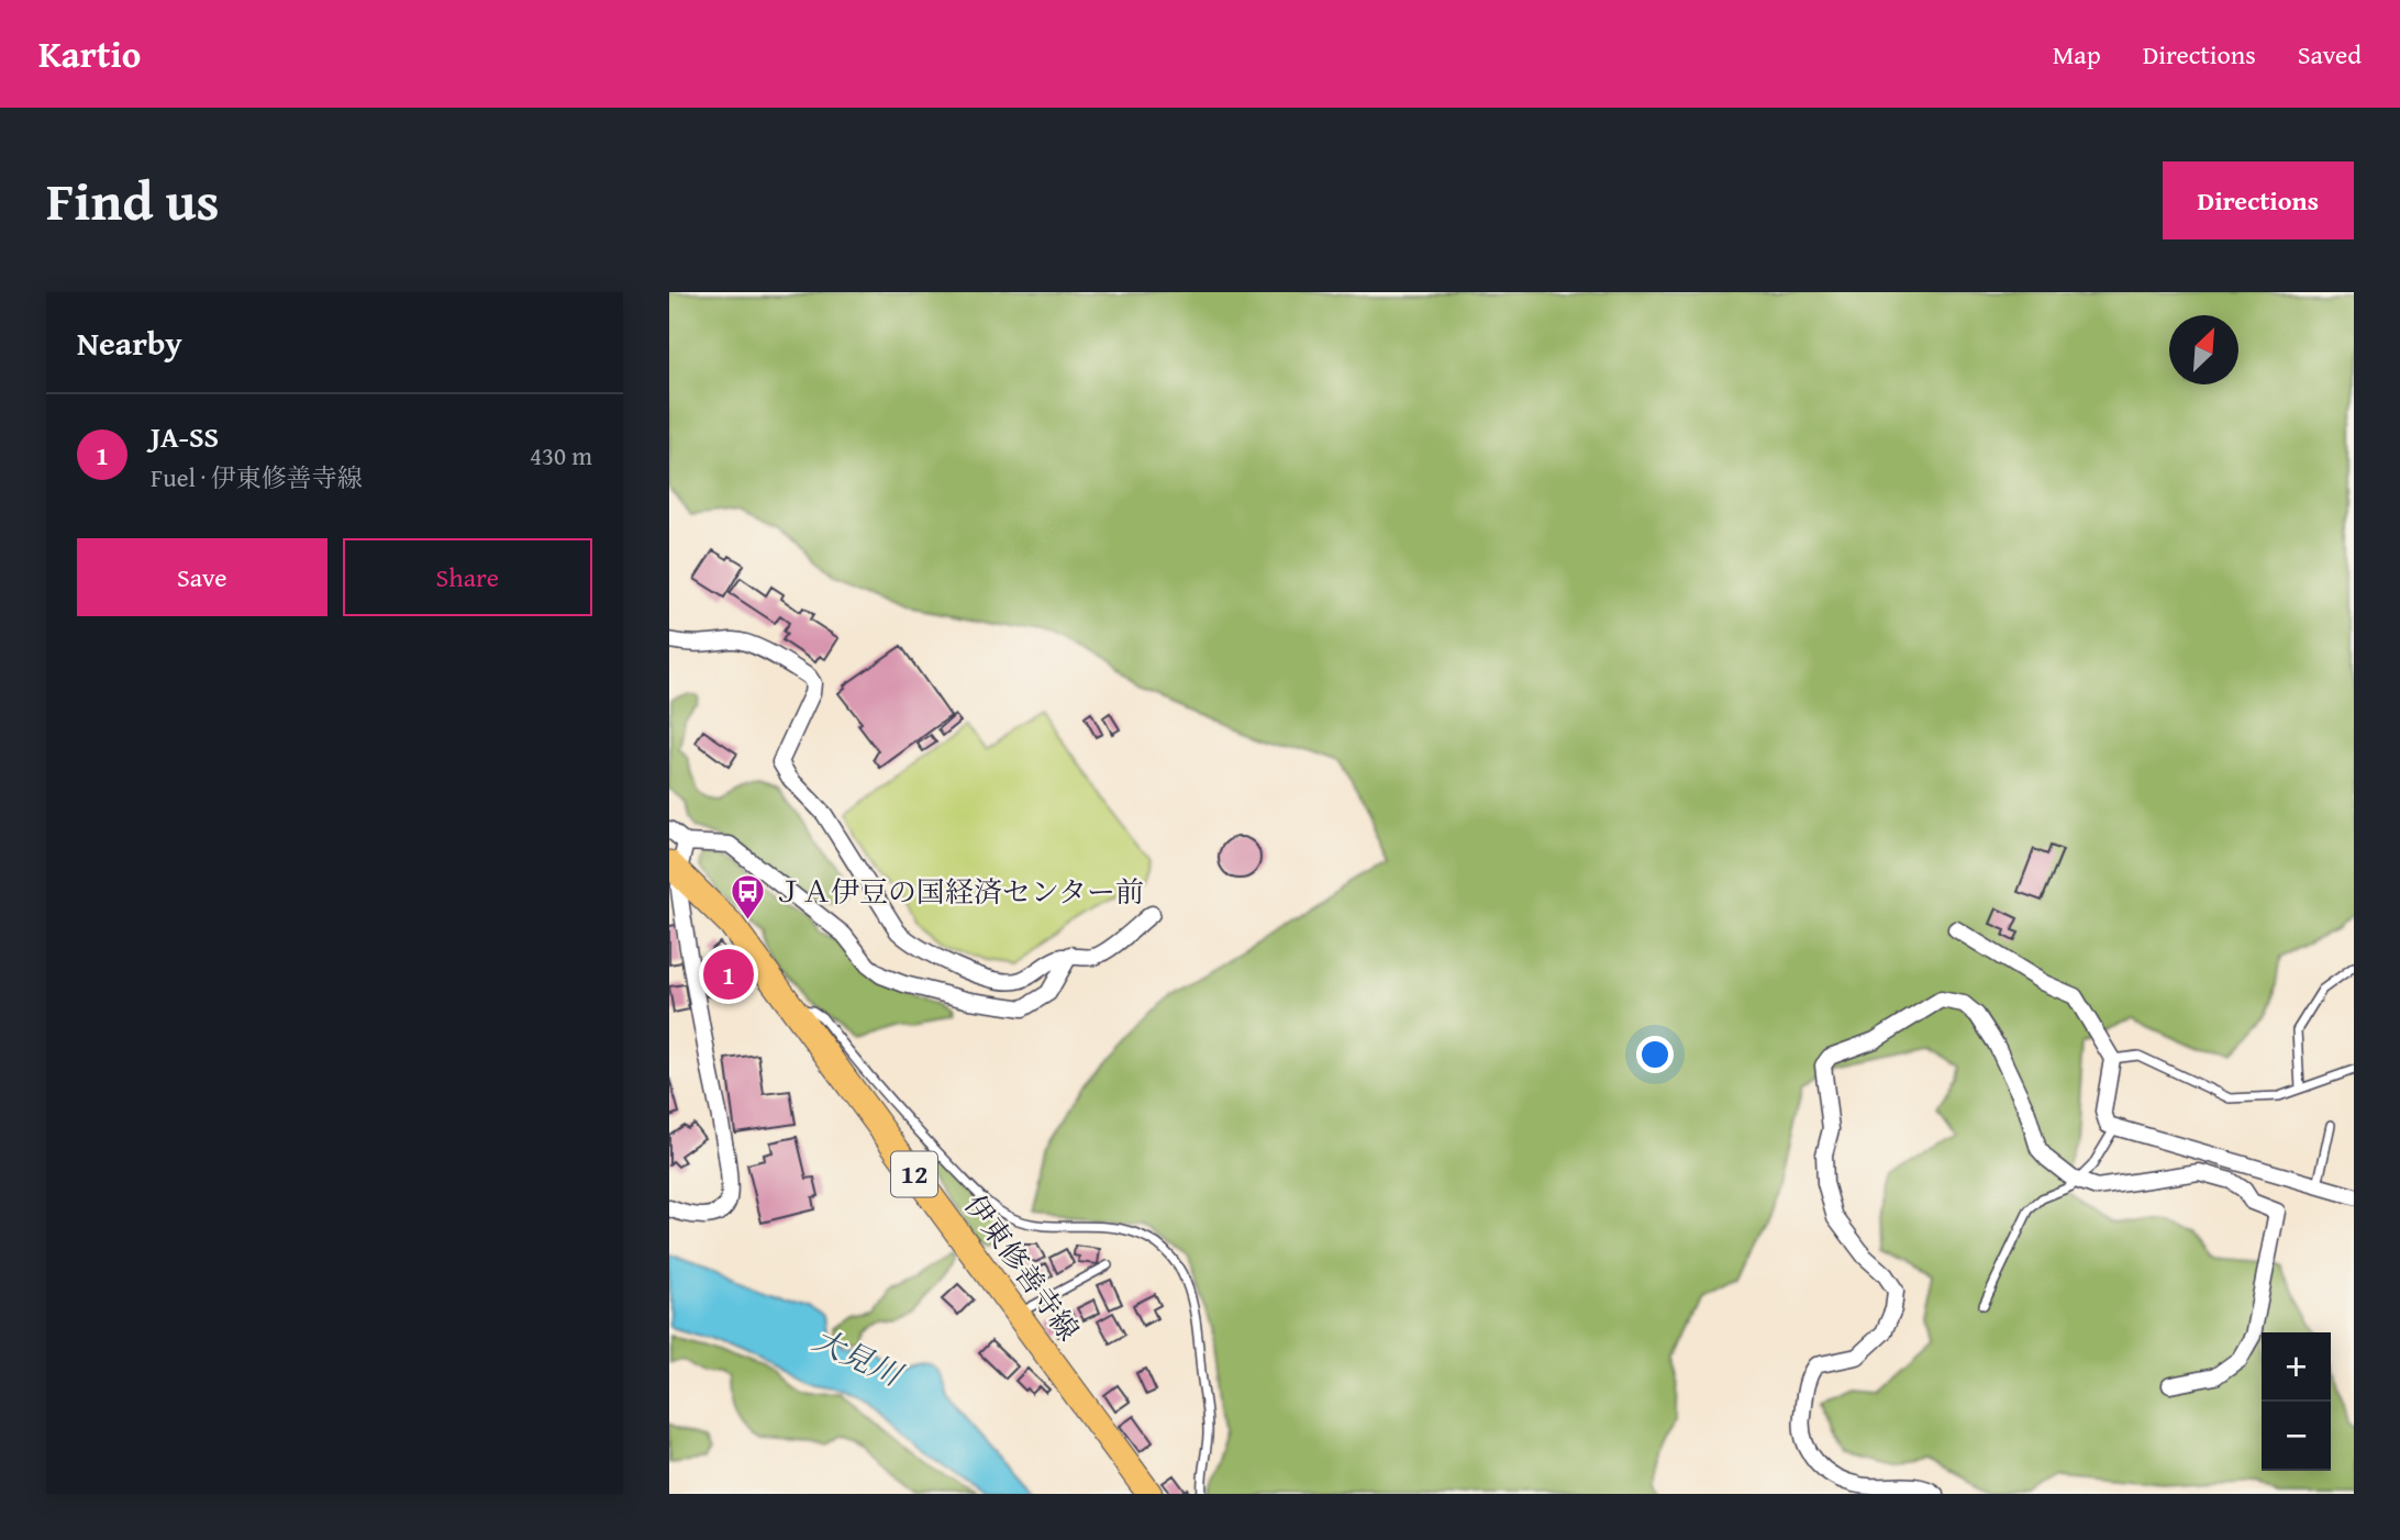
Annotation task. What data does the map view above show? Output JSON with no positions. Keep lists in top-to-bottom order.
{
  "streets": {
    "main road": ["12", "伊東修善寺線"]
  },
  "water": ["大見川"],
  "places": {
    "bus stop": ["ＪＡ伊豆の国経済センター前"]
  },
  "north": "top right",
  "page": {
    "header": "Kartio",
    "nav": ["Map", "Directions", "Saved"],
    "title": "Find us",
    "buttons": [
      "Directions",
      ["Save", "Share"]
    ],
    "heading": "Nearby",
    "list": [
      {
        "mark": "1",
        "name": "JA-SS",
        "note": "Fuel · 伊東修善寺線",
        "value": "430 m"
      }
    ],
    "pins": "1",
    "map_buttons": ["+", "−"]
  }
}
